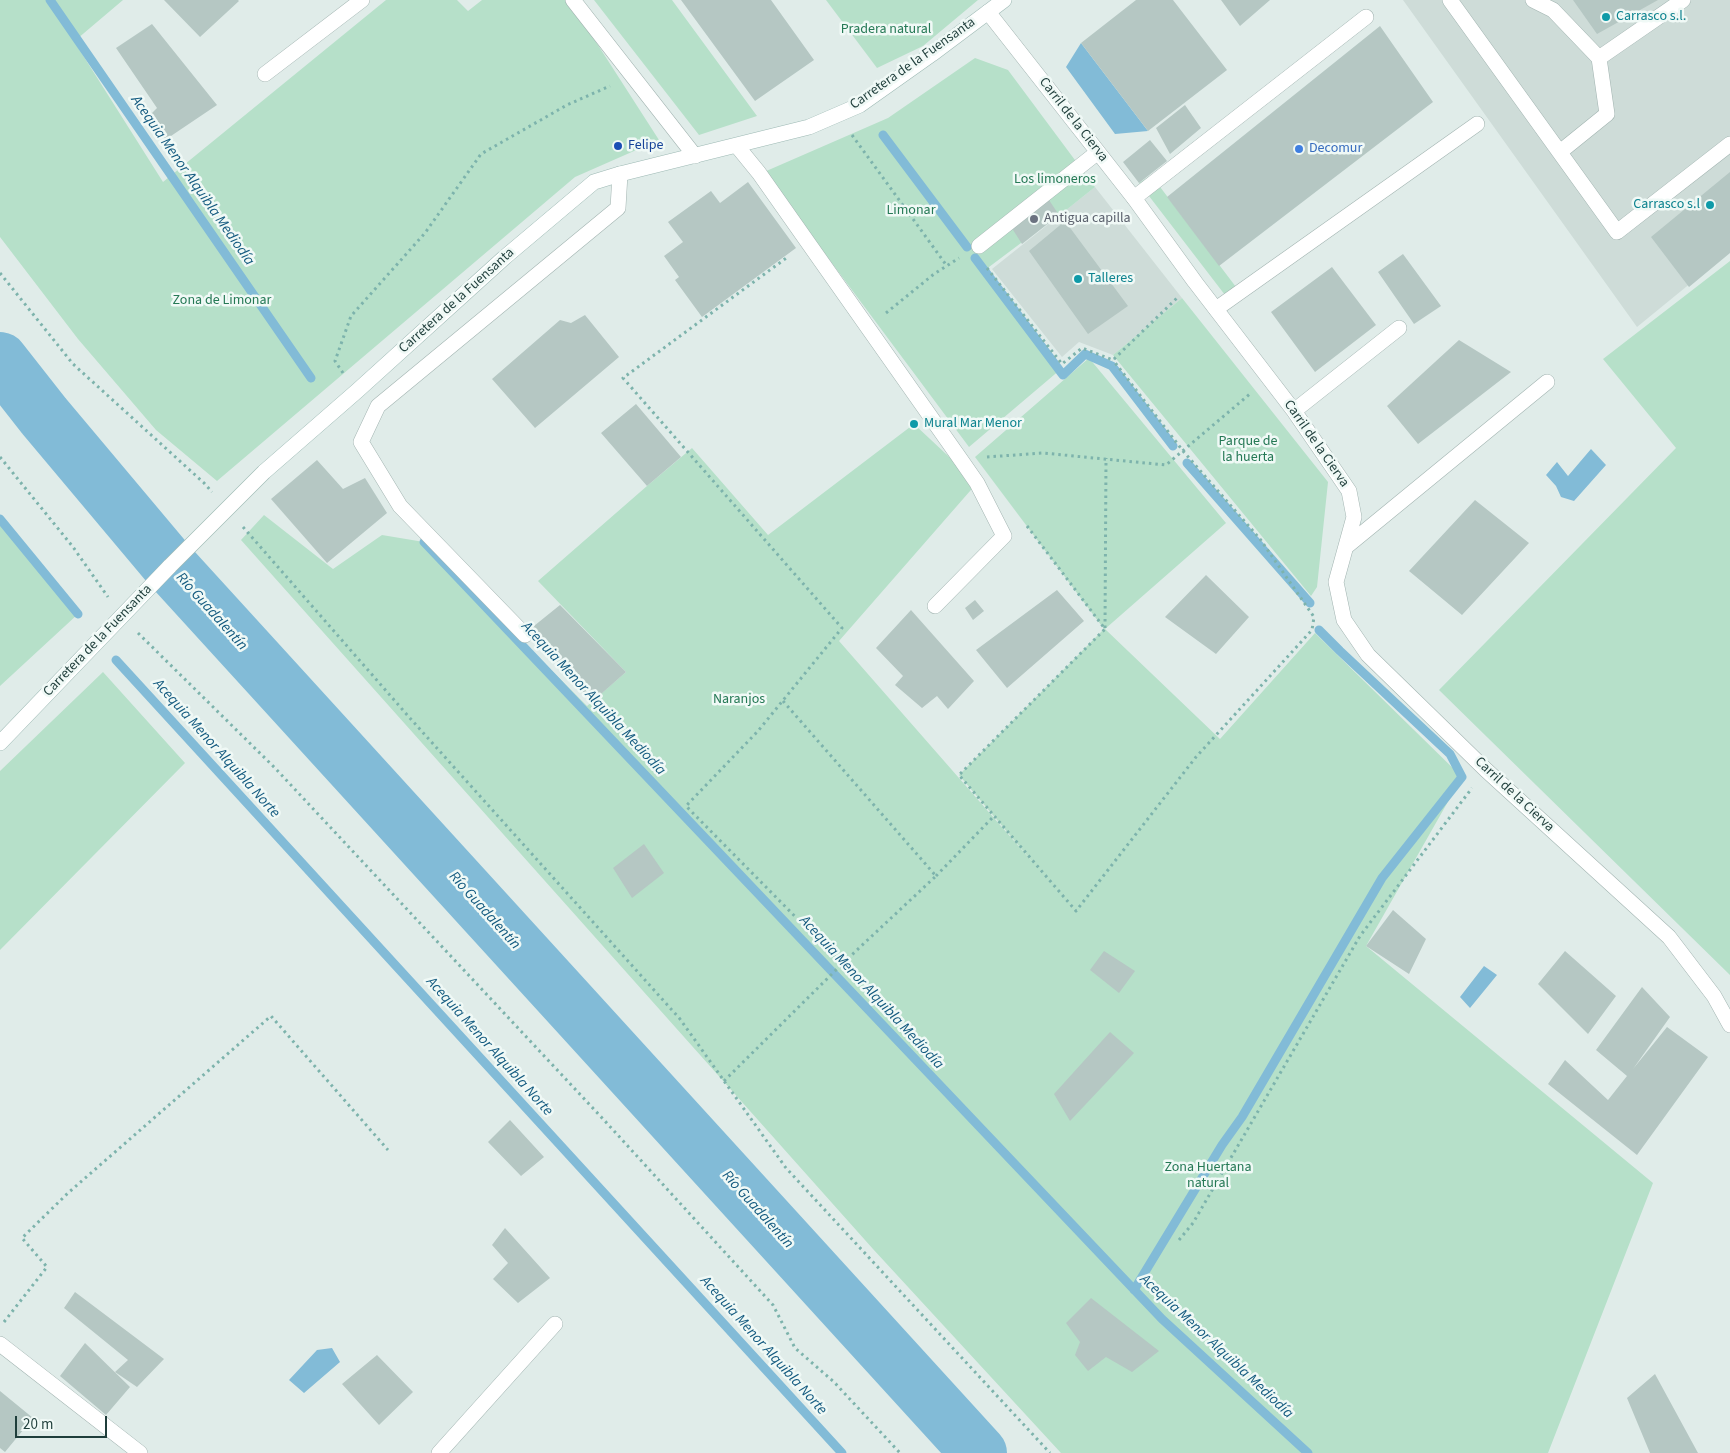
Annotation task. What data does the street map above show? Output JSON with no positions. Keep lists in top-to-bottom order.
{
  "streets": {
    "street": ["Carretera de la Fuensanta", "Carril de la Cierva"]
  },
  "crossings": [
    ["Carretera de la Fuensanta", "Carril de la Cierva"]
  ],
  "water": ["Acequia Menor Alquibla Mediodía", "Río Guadalentín", "Acequia Menor Alquibla Norte"],
  "parks": [
    "Pradera natural",
    "Los limoneros",
    "Limonar",
    "Zona de Limonar",
    "Parque de la huerta",
    "Naranjos",
    "Zona Huertana natural"
  ],
  "places": [
    "Carrasco s.l.",
    "Felipe",
    "Decomur",
    "Carrasco s.l",
    "Antigua capilla",
    "Talleres",
    "Mural Mar Menor"
  ],
  "scale_bar": "20 m"
}
